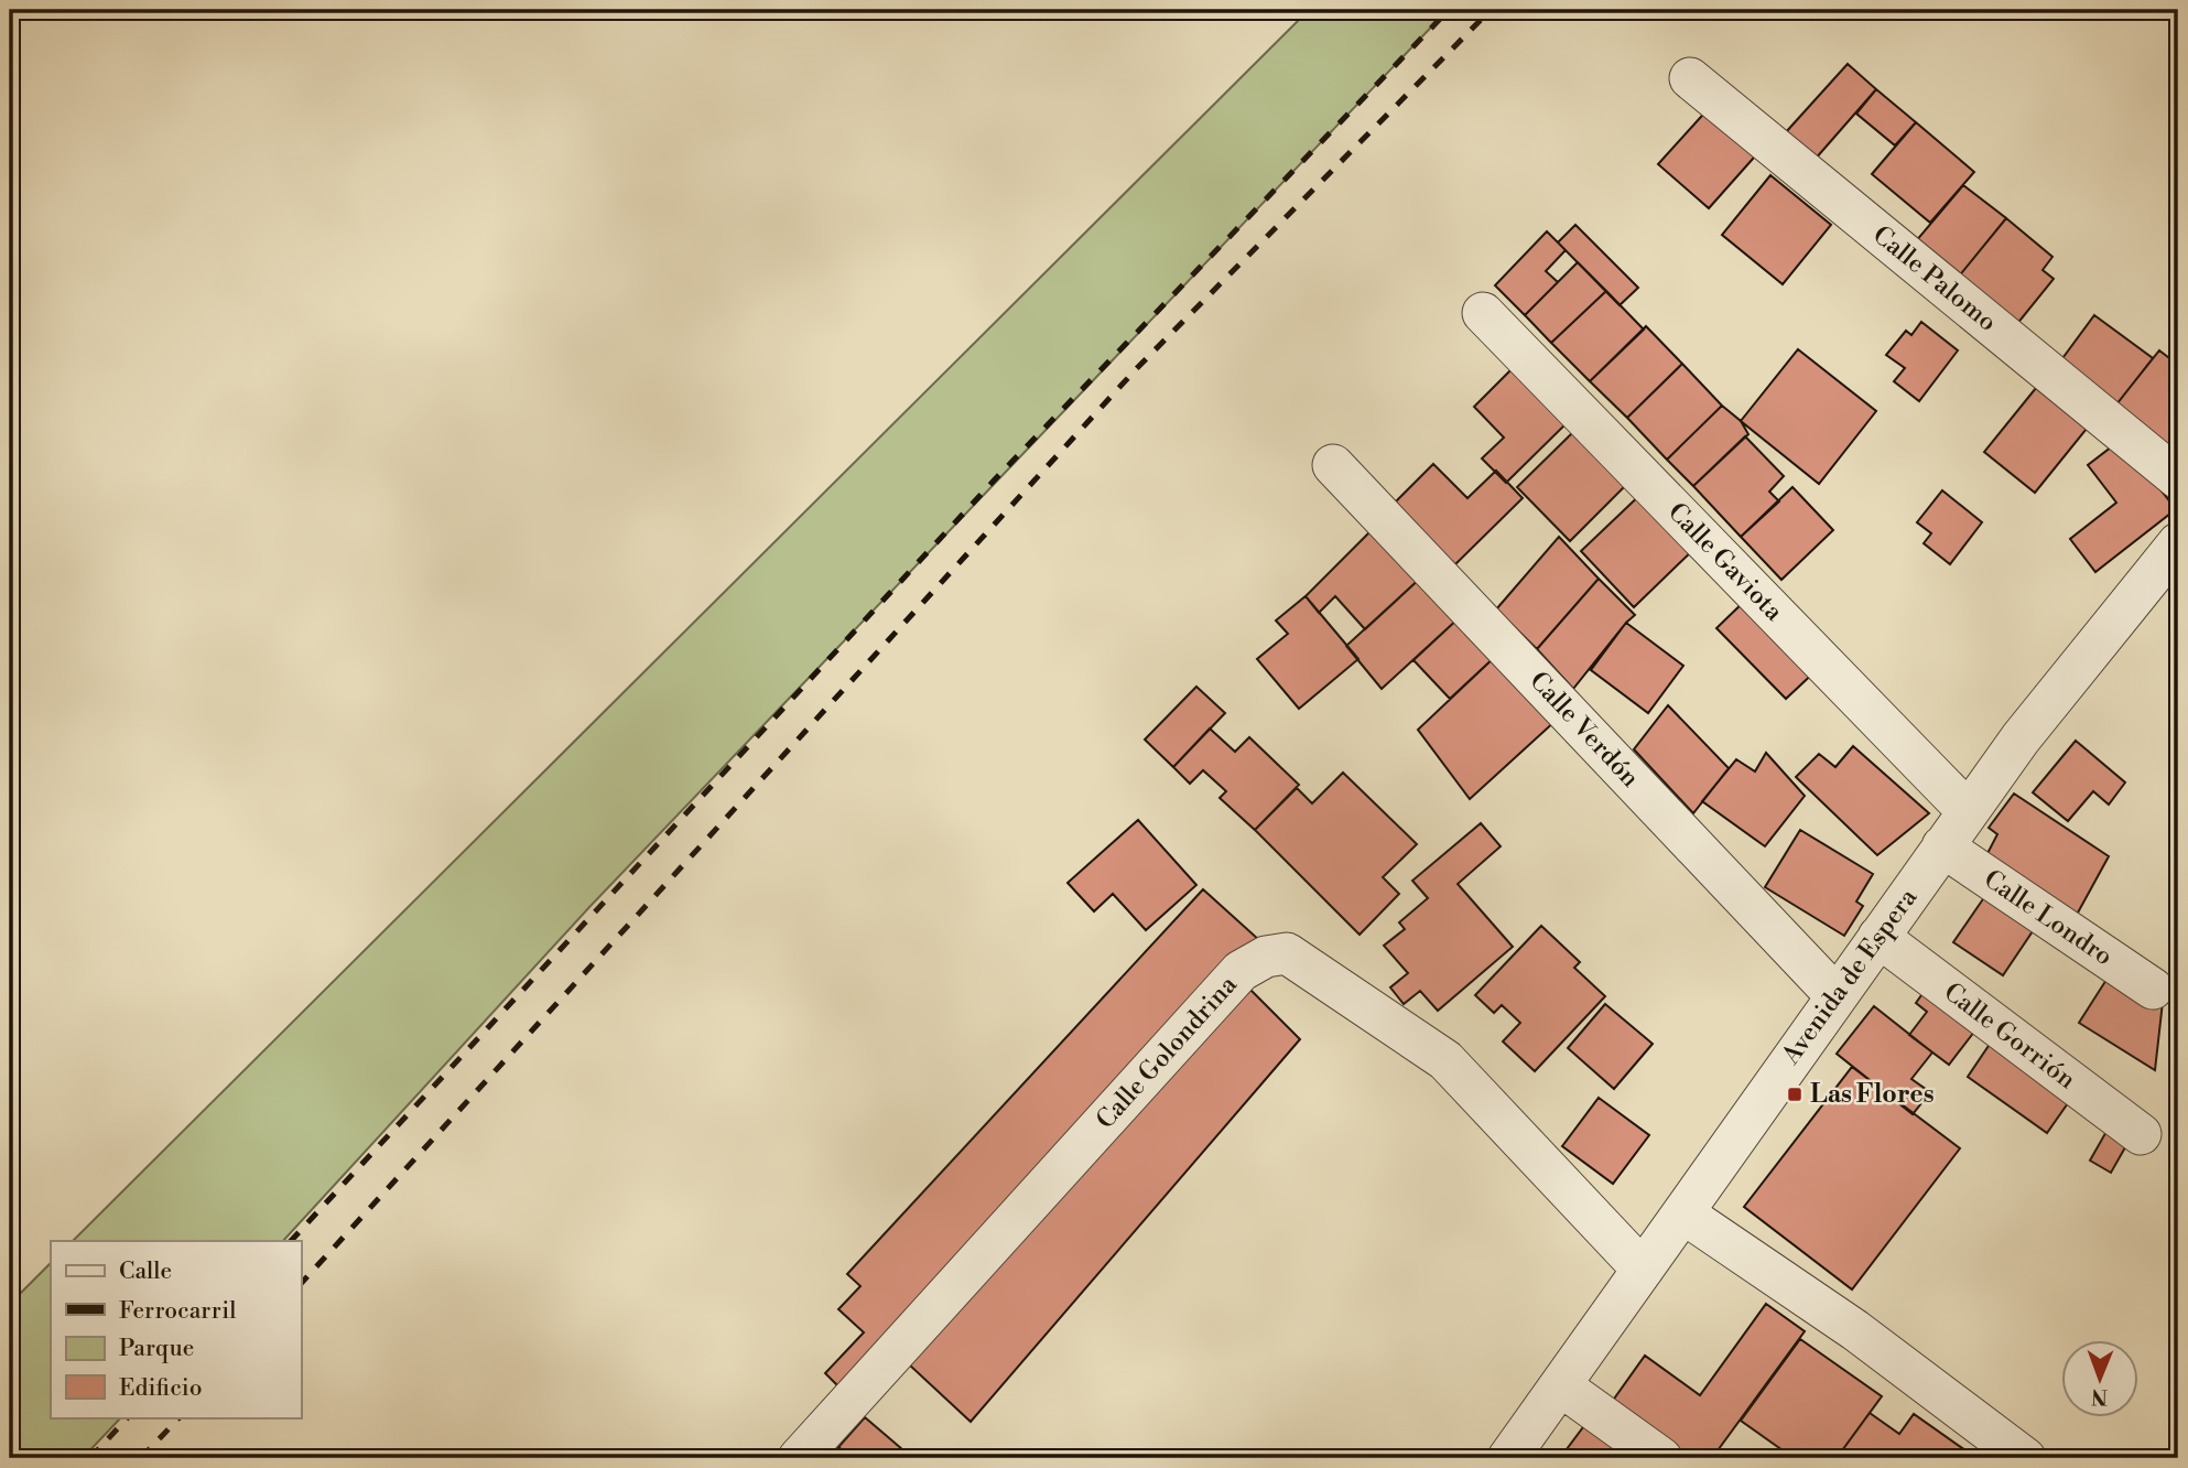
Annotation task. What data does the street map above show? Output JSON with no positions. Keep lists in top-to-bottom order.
{
  "streets": {
    "street": [
      "Calle Palomo",
      "Calle Gaviota",
      "Calle Verdón",
      "Calle Londro",
      "Avenida de Espera",
      "Calle Gorrión",
      "Calle Golondrina"
    ]
  },
  "crossings": [
    ["Calle Gaviota", "Avenida de Espera"],
    ["Calle Verdón", "Avenida de Espera"],
    ["Calle Londro", "Avenida de Espera"],
    ["Avenida de Espera", "Calle Gorrión"],
    ["Avenida de Espera", "Calle Golondrina"]
  ],
  "places": {
    "transit": ["Las Flores"]
  },
  "legend": [
    "Calle",
    "Ferrocarril",
    "Parque",
    "Edificio"
  ],
  "north": "bottom"
}
